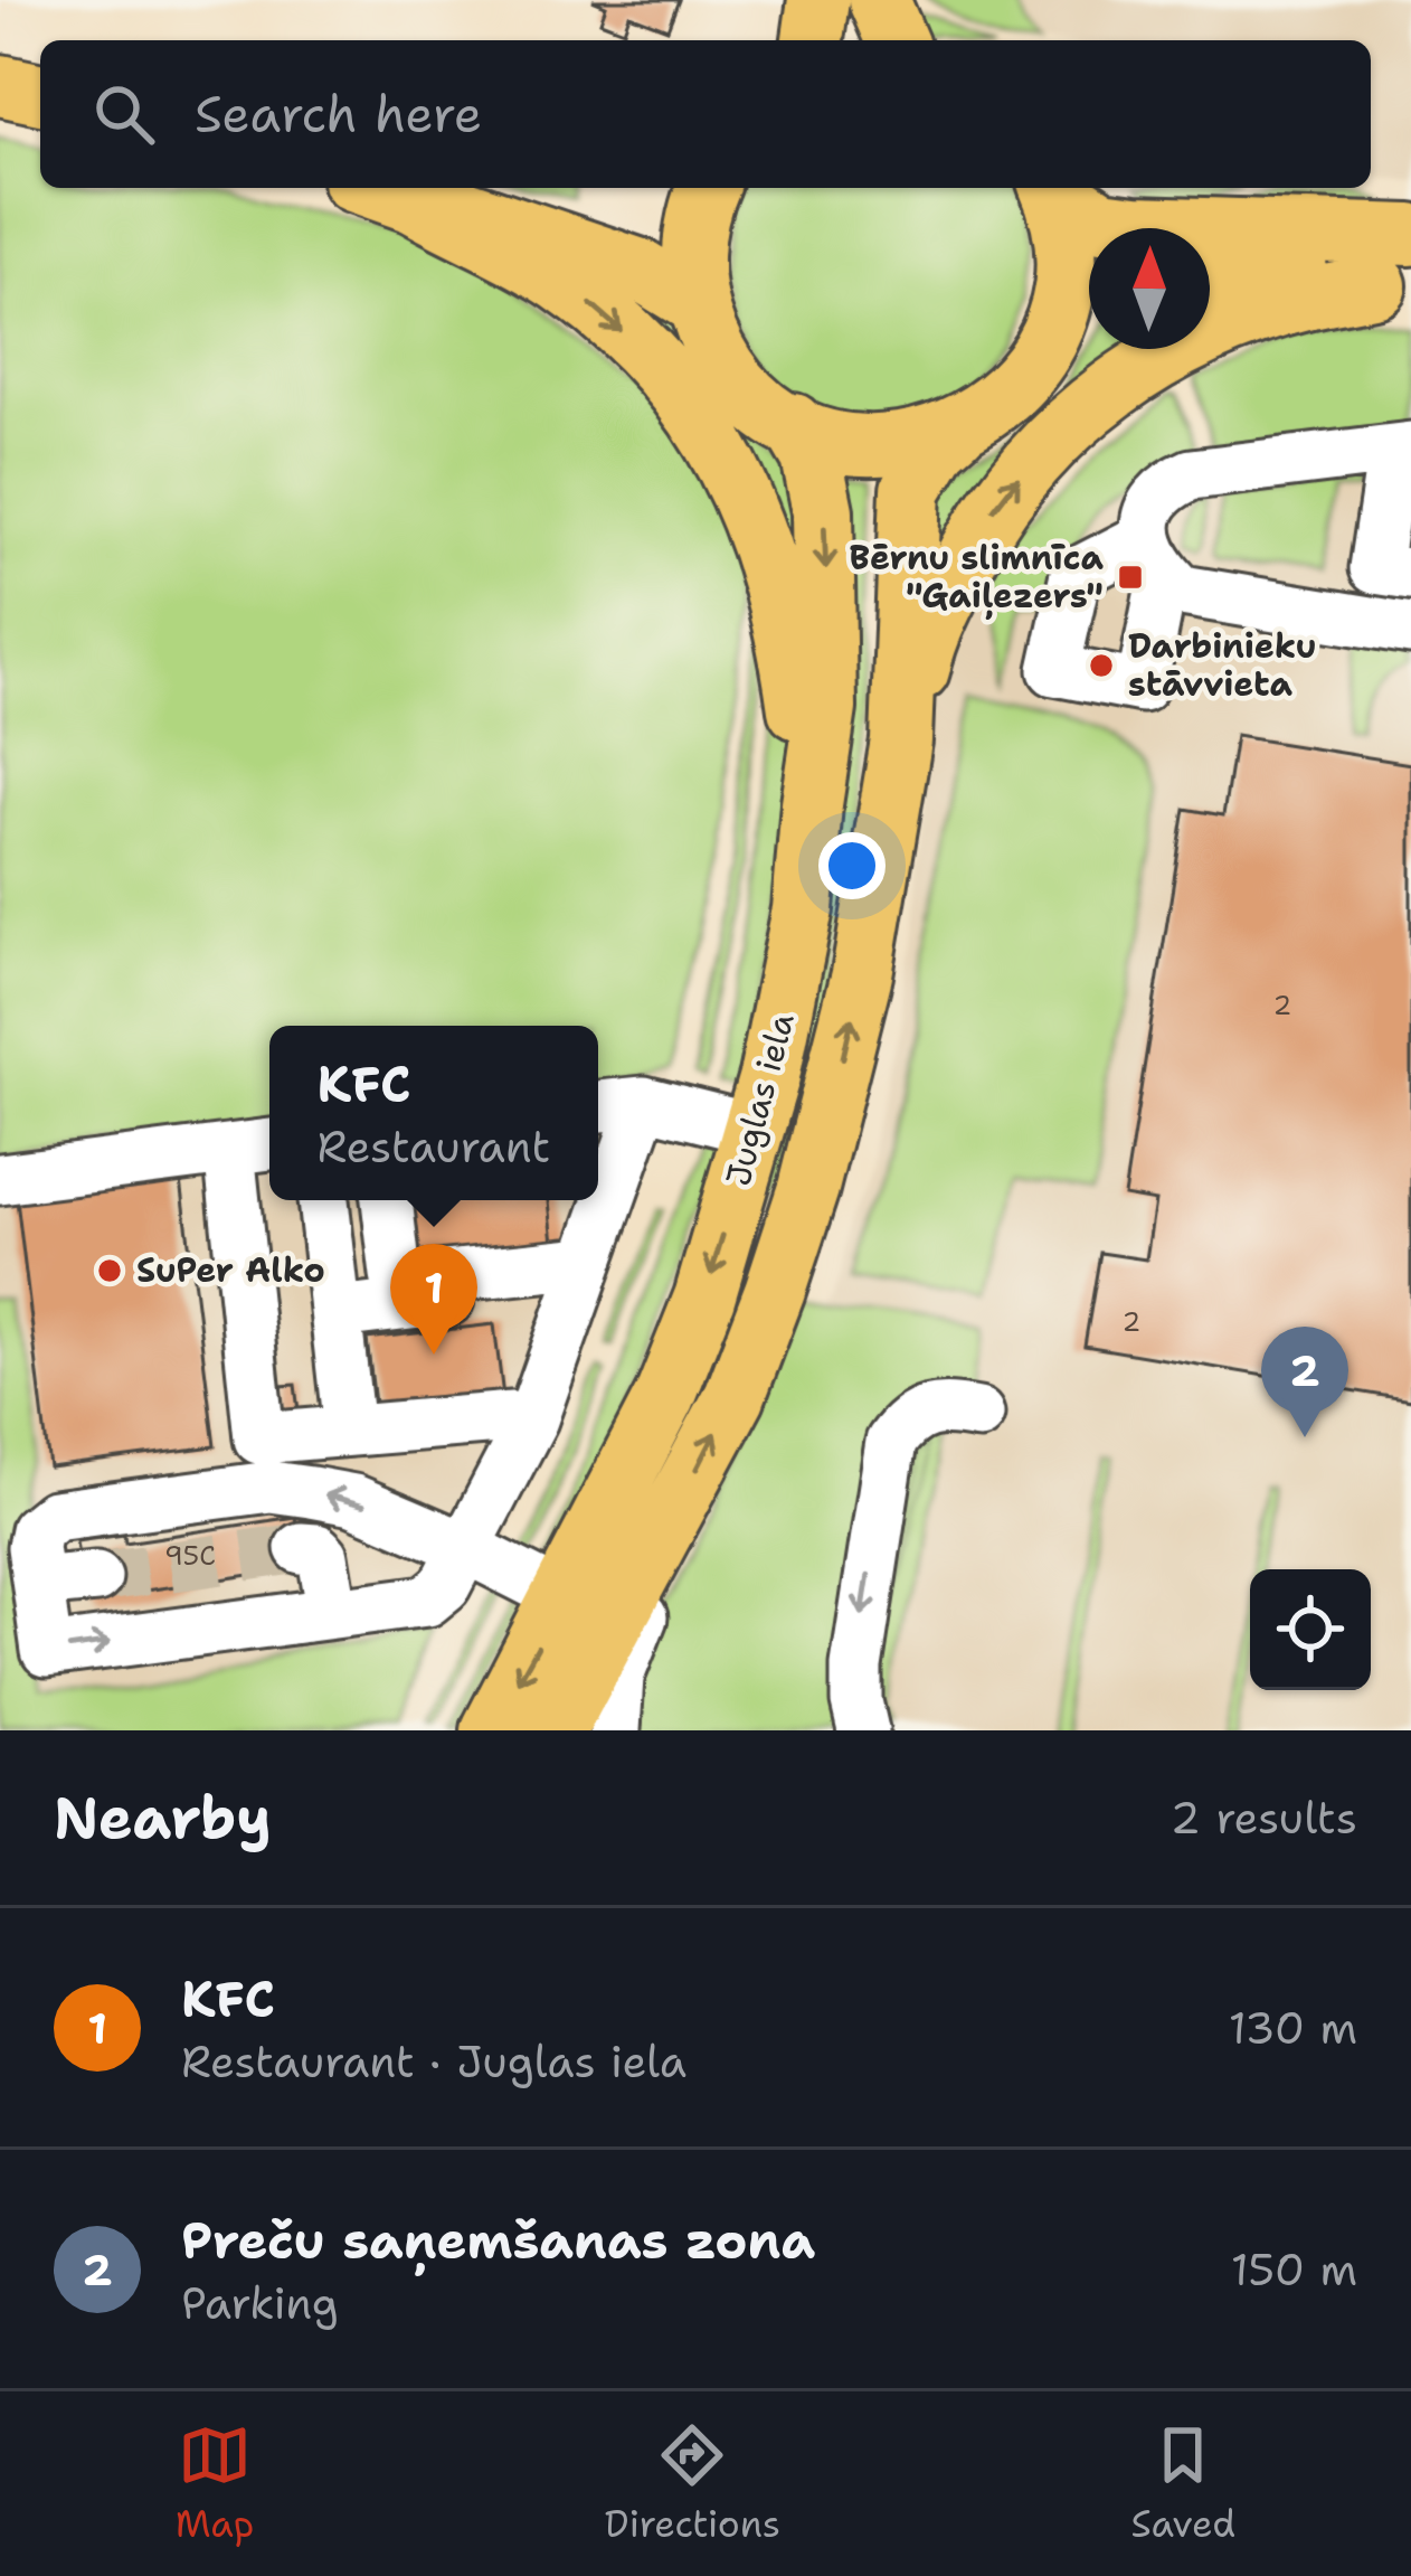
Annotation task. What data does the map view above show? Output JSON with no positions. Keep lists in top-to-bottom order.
{
  "streets": {
    "main road": ["Juglas iela"]
  },
  "places": {
    "transit": ["Bērnu slimnīca \"Gaiļezers\""],
    "other": ["Darbinieku stāvvieta", "SuPer Alko"]
  },
  "house_numbers": ["2", "2", "95C"],
  "north": "top",
  "page": {
    "search": "Search here",
    "popup": ["KFC", "Restaurant"],
    "pins": ["1", "2"],
    "heading": ["Nearby", "2 results"],
    "list": [
      {
        "mark": "1",
        "name": "KFC",
        "note": "Restaurant · Juglas iela",
        "value": "130 m"
      },
      {
        "mark": "2",
        "name": "Preču saņemšanas zona",
        "note": "Parking",
        "value": "150 m"
      }
    ],
    "nav": ["Map", "Directions", "Saved"]
  }
}
